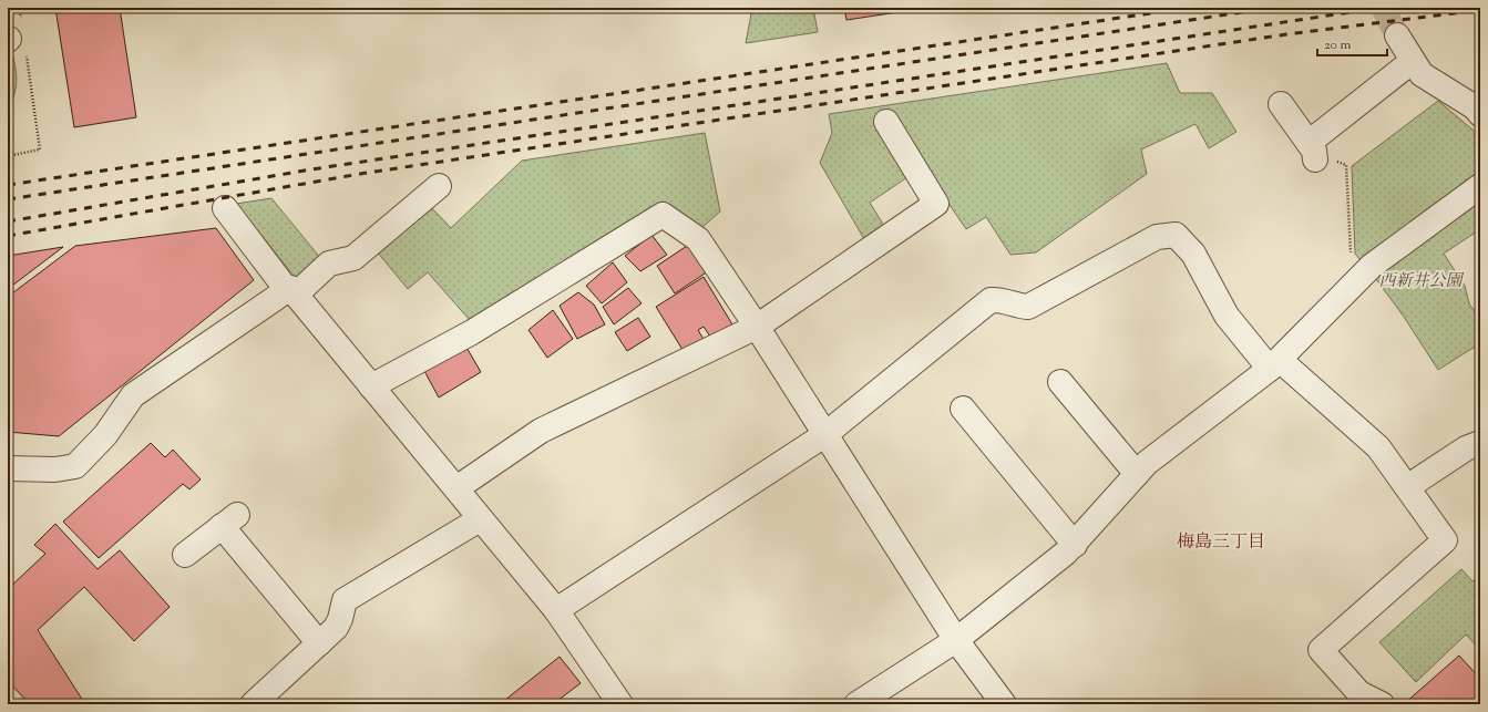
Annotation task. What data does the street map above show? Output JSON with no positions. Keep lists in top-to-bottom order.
{
  "districts": ["梅島三丁目"],
  "parks": ["西新井公園"],
  "scale_bar": "20 m"
}
